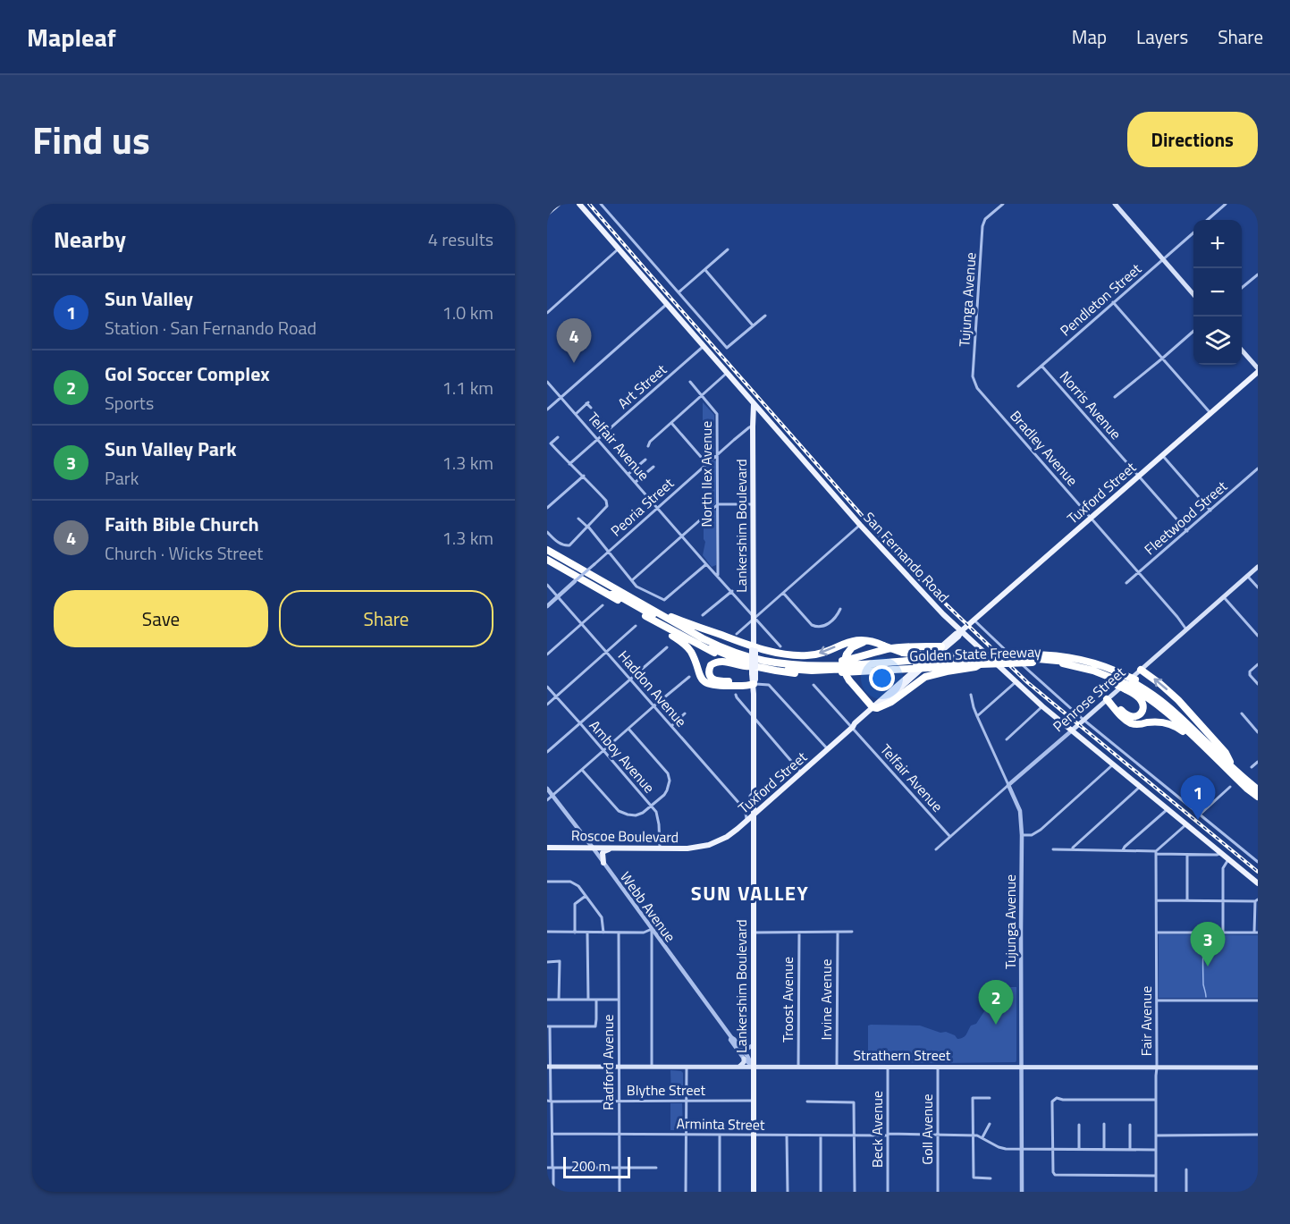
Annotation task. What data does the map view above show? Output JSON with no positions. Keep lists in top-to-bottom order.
{
  "streets": {
    "highway": ["Golden State Freeway"],
    "main road": [
      "Tuxford Street",
      "Lankershim Boulevard",
      "San Fernando Road",
      "Penrose Street",
      "Roscoe Boulevard",
      "Strathern Street"
    ],
    "street": [
      "Tujunga Avenue",
      "Pendleton Street",
      "Art Street",
      "Norris Avenue",
      "Telfair Avenue",
      "Bradley Avenue",
      "North Ilex Avenue",
      "Peoria Street",
      "Fleetwood Street",
      "Haddon Avenue",
      "Amboy Avenue",
      "Webb Avenue",
      "Troost Avenue",
      "Irvine Avenue",
      "Fair Avenue",
      "Radford Avenue",
      "Blythe Street",
      "Arminta Street",
      "Beck Avenue",
      "Goll Avenue"
    ]
  },
  "crossings": [
    ["Tujunga Avenue", "Bradley Avenue"],
    ["Tujunga Avenue", "Penrose Street"],
    ["Tujunga Avenue", "Strathern Street"],
    ["Tujunga Avenue", "Arminta Street"],
    ["Pendleton Street", "Norris Avenue"],
    ["Art Street", "Telfair Avenue"],
    ["Art Street", "San Fernando Road"],
    ["Norris Avenue", "Tuxford Street"],
    ["Norris Avenue", "Fleetwood Street"],
    ["Telfair Avenue", "North Ilex Avenue"],
    ["Telfair Avenue", "Tuxford Street"],
    ["Telfair Avenue", "Peoria Street"],
    ["Telfair Avenue", "Lankershim Boulevard"],
    ["Telfair Avenue", "Penrose Street"],
    ["Bradley Avenue", "Tuxford Street"],
    ["Bradley Avenue", "Fleetwood Street"],
    ["Bradley Avenue", "Penrose Street"],
    ["North Ilex Avenue", "Peoria Street"],
    ["Tuxford Street", "Lankershim Boulevard"],
    ["Tuxford Street", "San Fernando Road"],
    ["Tuxford Street", "Roscoe Boulevard"],
    ["Peoria Street", "Lankershim Boulevard"],
    ["Peoria Street", "Haddon Avenue"],
    ["Lankershim Boulevard", "San Fernando Road"],
    ["Lankershim Boulevard", "Golden State Freeway"],
    ["Lankershim Boulevard", "Webb Avenue"],
    ["Lankershim Boulevard", "Strathern Street"],
    ["Lankershim Boulevard", "Blythe Street"],
    ["Lankershim Boulevard", "Arminta Street"],
    ["San Fernando Road", "Penrose Street"],
    ["Amboy Avenue", "Roscoe Boulevard"],
    ["Roscoe Boulevard", "Webb Avenue"],
    ["Webb Avenue", "Strathern Street"],
    ["Troost Avenue", "Strathern Street"],
    ["Irvine Avenue", "Strathern Street"],
    ["Fair Avenue", "Strathern Street"],
    ["Fair Avenue", "Arminta Street"],
    ["Strathern Street", "Radford Avenue"],
    ["Strathern Street", "Beck Avenue"],
    ["Strathern Street", "Goll Avenue"],
    ["Radford Avenue", "Blythe Street"],
    ["Radford Avenue", "Arminta Street"],
    ["Arminta Street", "Beck Avenue"],
    ["Arminta Street", "Goll Avenue"]
  ],
  "districts": ["SUN VALLEY"],
  "scale_bar": "200 m",
  "page": {
    "header": "Mapleaf",
    "nav": ["Map", "Layers", "Share"],
    "title": "Find us",
    "buttons": [
      "Directions",
      ["Save", "Share"]
    ],
    "heading": ["Nearby", "4 results"],
    "map_buttons": ["+", "−"],
    "list": [
      {
        "mark": "1",
        "name": "Sun Valley",
        "note": "Station · San Fernando Road",
        "value": "1.0 km"
      },
      {
        "mark": "2",
        "name": "Gol Soccer Complex",
        "note": "Sports",
        "value": "1.1 km"
      },
      {
        "mark": "3",
        "name": "Sun Valley Park",
        "note": "Park",
        "value": "1.3 km"
      },
      {
        "mark": "4",
        "name": "Faith Bible Church",
        "note": "Church · Wicks Street",
        "value": "1.3 km"
      }
    ],
    "pins": [
      "4",
      "1",
      "3",
      "2"
    ],
    "scale": "200 m"
  }
}
